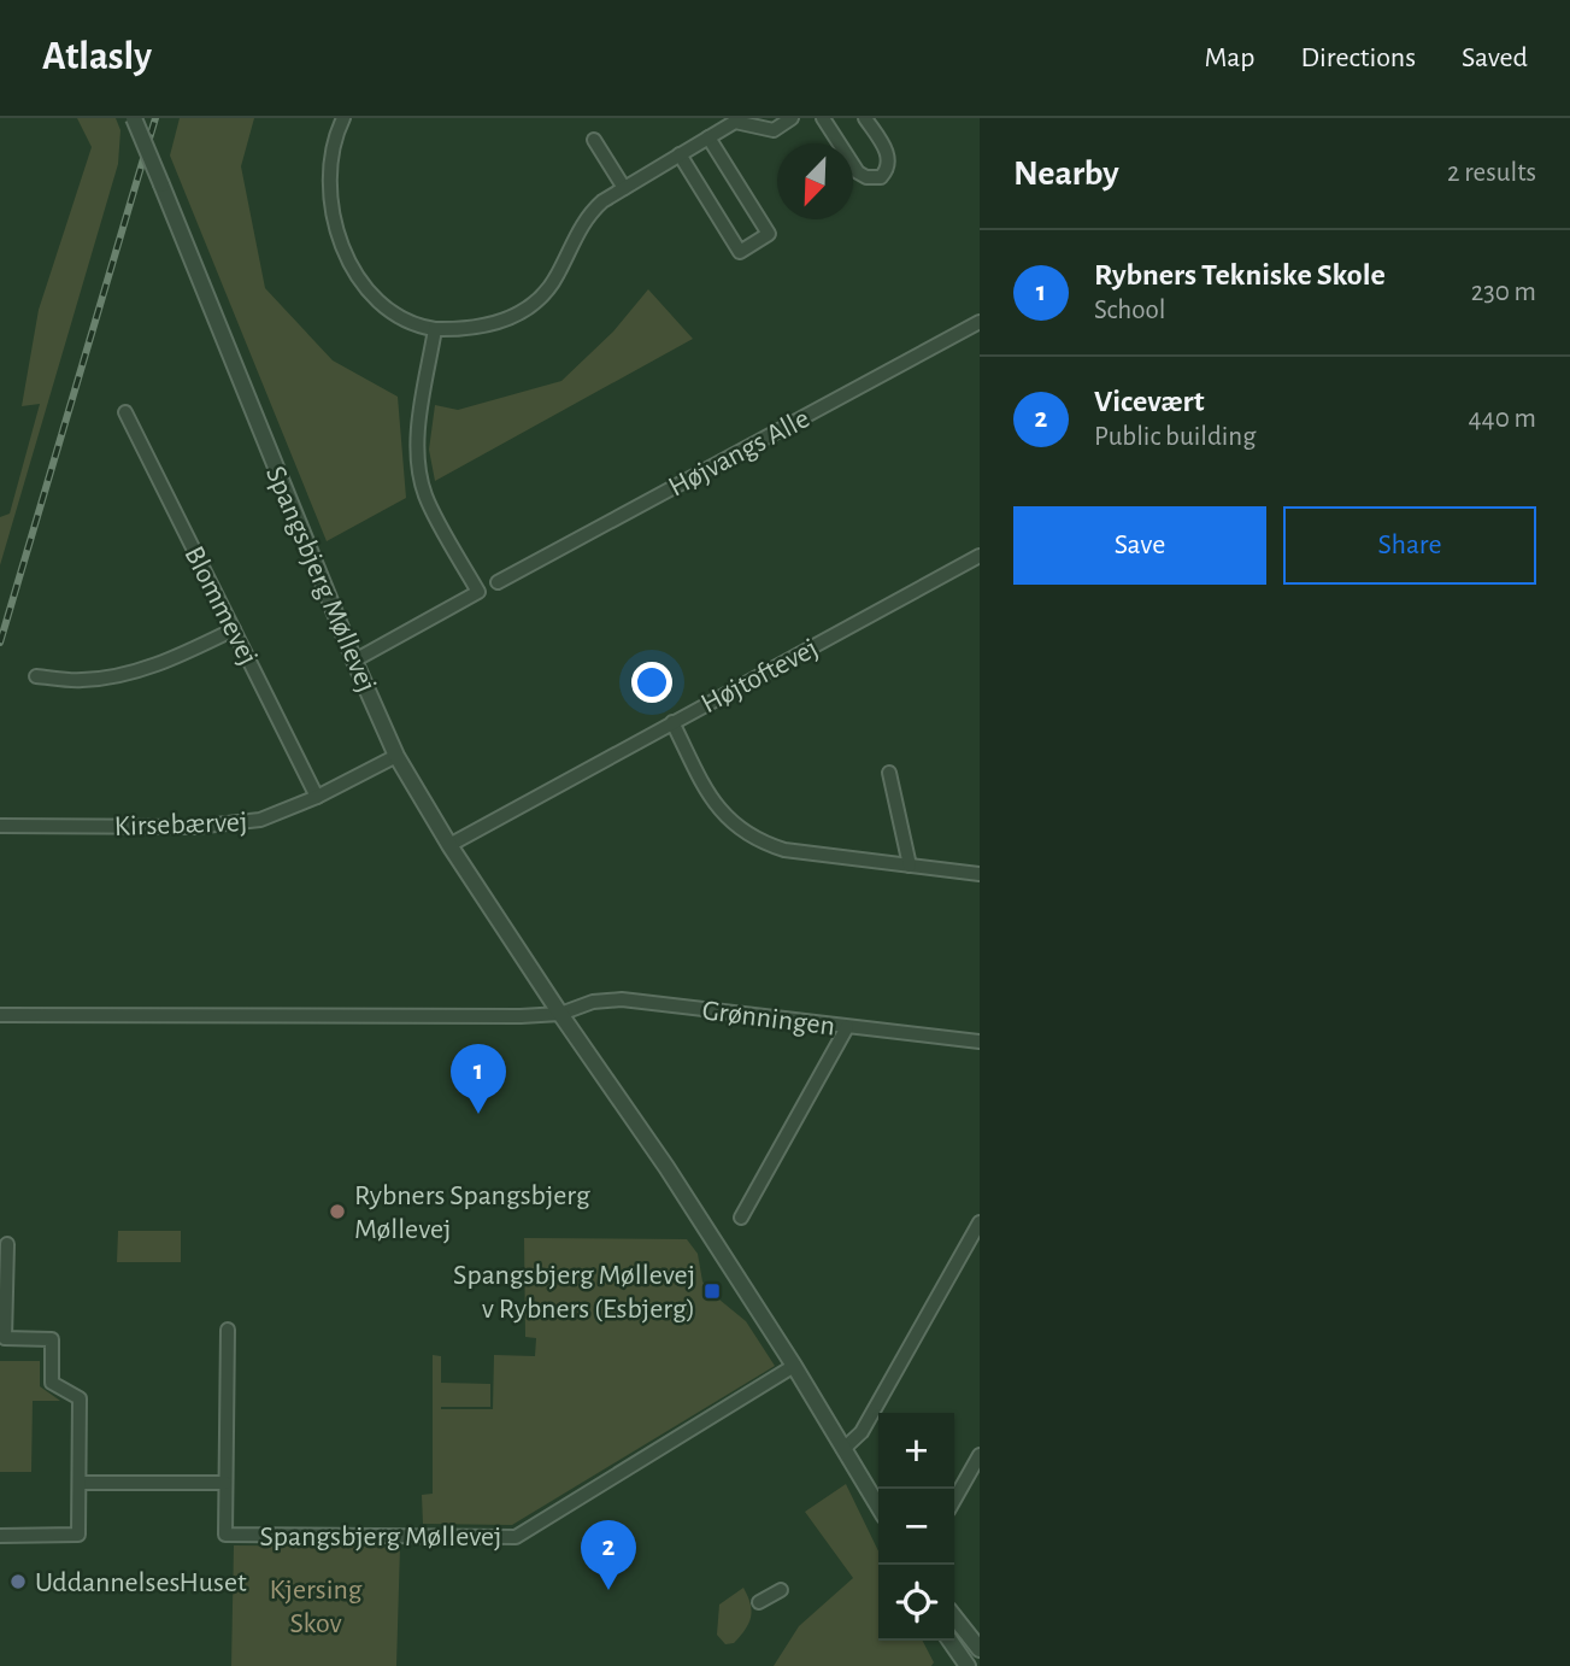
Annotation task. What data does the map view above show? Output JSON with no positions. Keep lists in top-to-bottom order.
{
  "streets": {
    "street": [
      "Højvangs Alle",
      "Spangsbjerg Møllevej",
      "Blommevej",
      "Højtoftevej",
      "Kirsebærvej",
      "Grønningen"
    ]
  },
  "crossings": [
    ["Spangsbjerg Møllevej", "Højtoftevej"],
    ["Spangsbjerg Møllevej", "Kirsebærvej"],
    ["Spangsbjerg Møllevej", "Grønningen"],
    ["Blommevej", "Kirsebærvej"]
  ],
  "parks": ["Kjersing Skov"],
  "places": {
    "other": ["Rybners Spangsbjerg Møllevej", "UddannelsesHuset"],
    "transit": ["Spangsbjerg Møllevej v Rybners (Esbjerg)"]
  },
  "north": "bottom left",
  "page": {
    "header": "Atlasly",
    "nav": ["Map", "Directions", "Saved"],
    "heading": ["Nearby", "2 results"],
    "list": [
      {
        "mark": "1",
        "name": "Rybners Tekniske Skole",
        "note": "School",
        "value": "230 m"
      },
      {
        "mark": "2",
        "name": "Vicevært",
        "note": "Public building",
        "value": "440 m"
      }
    ],
    "buttons": ["Save", "Share"],
    "pins": ["1", "2"],
    "map_buttons": ["+", "−"]
  }
}
